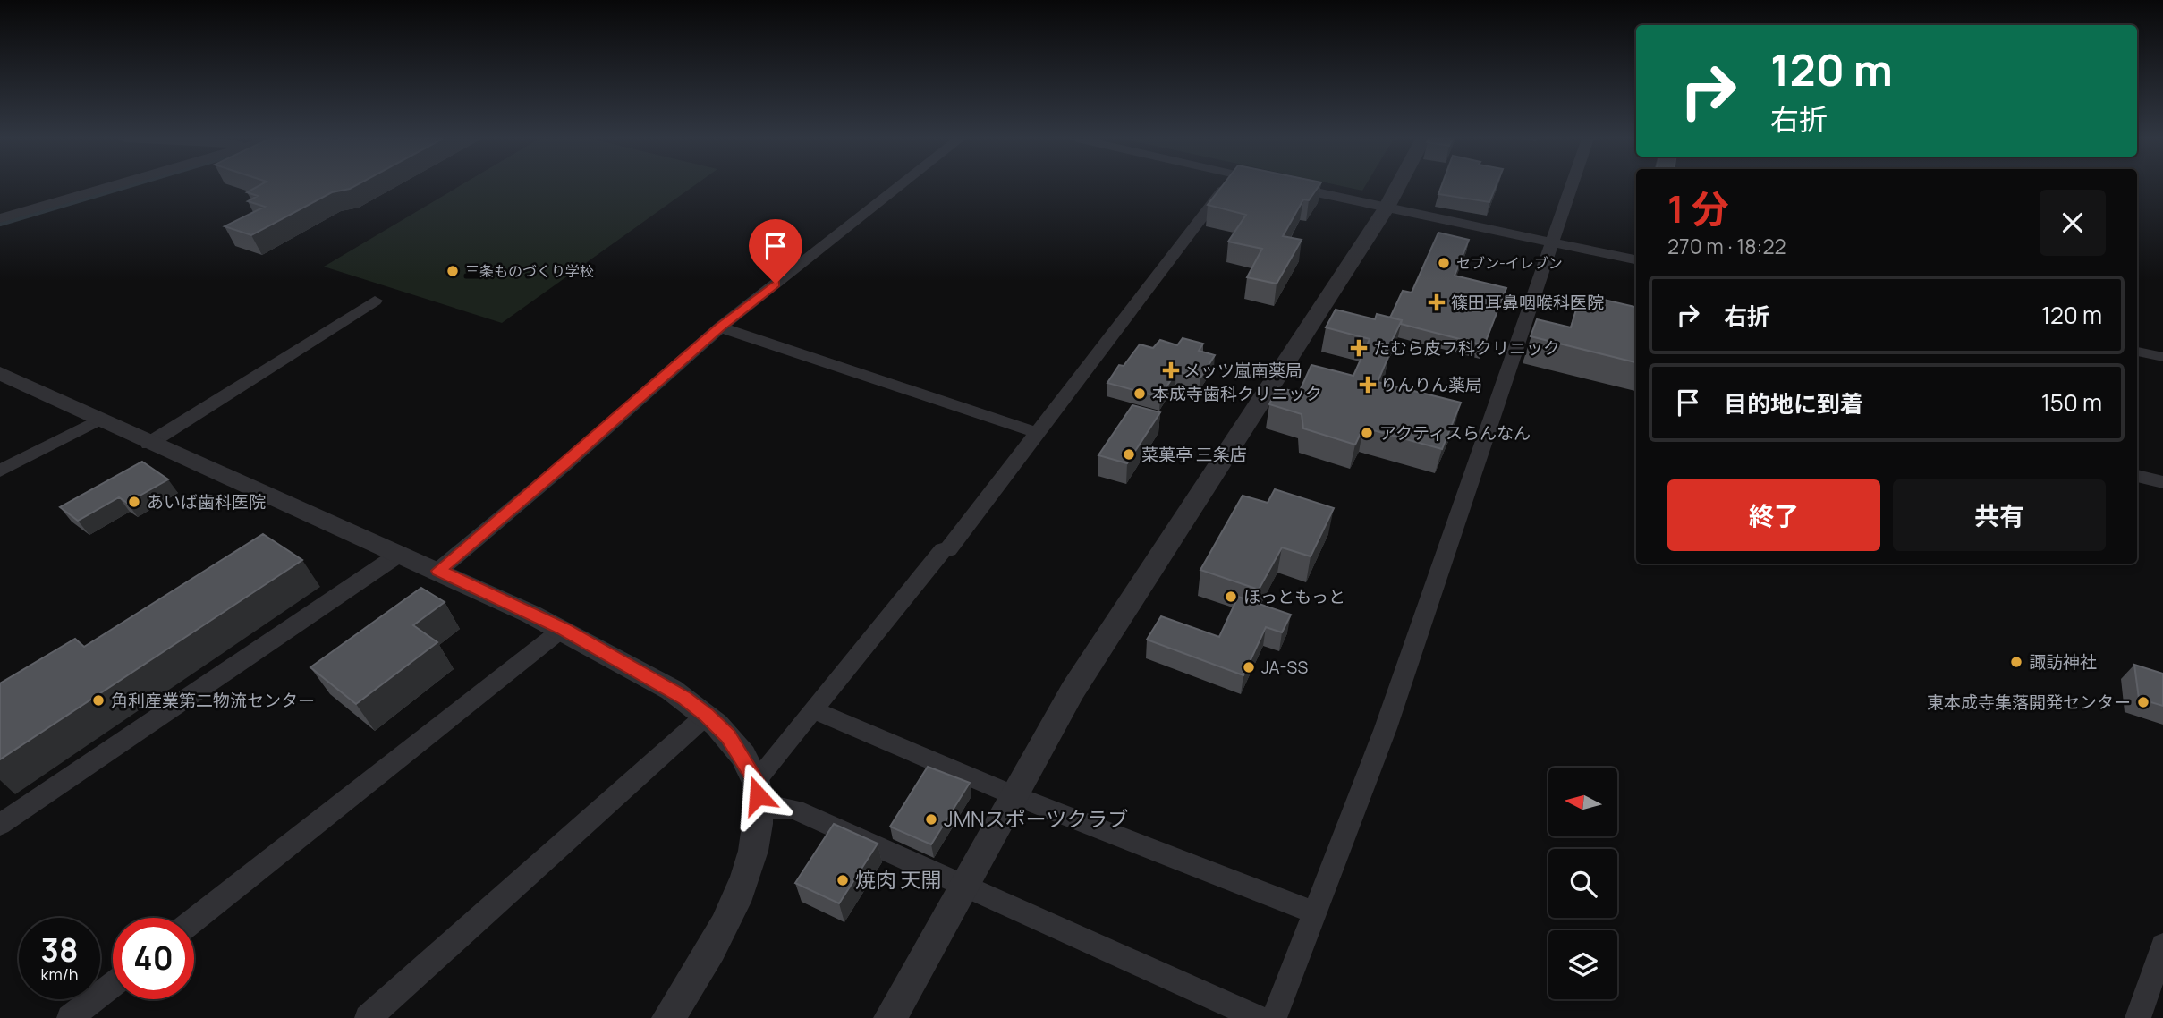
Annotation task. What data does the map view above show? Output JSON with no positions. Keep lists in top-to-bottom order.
{
  "places": {
    "other": [
      "セブン-イレブン",
      "三条ものづくり学校",
      "本成寺歯科クリニック",
      "アクティスらんなん",
      "菜菓亭 三条店",
      "あいば歯科医院",
      "ほっともっと",
      "諏訪神社",
      "JA-SS",
      "角利産業第二物流センター",
      "東本成寺集落開発センター",
      "JMNスポーツクラブ",
      "焼肉 天開"
    ],
    "health": [
      "篠田耳鼻咽喉科医院",
      "たむら皮フ科クリニック",
      "メッツ嵐南薬局",
      "りんりん薬局"
    ]
  },
  "north": "left",
  "page": {
    "turn": ["120 m", "右折"],
    "heading": ["1 分", "270 m · 18:22"],
    "list": [
      {
        "name": "右折",
        "value": "120 m"
      },
      {
        "name": "目的地に到着",
        "value": "150 m"
      }
    ],
    "buttons": ["終了", "共有"],
    "speed": "38 km/h",
    "limit": "40"
  }
}
